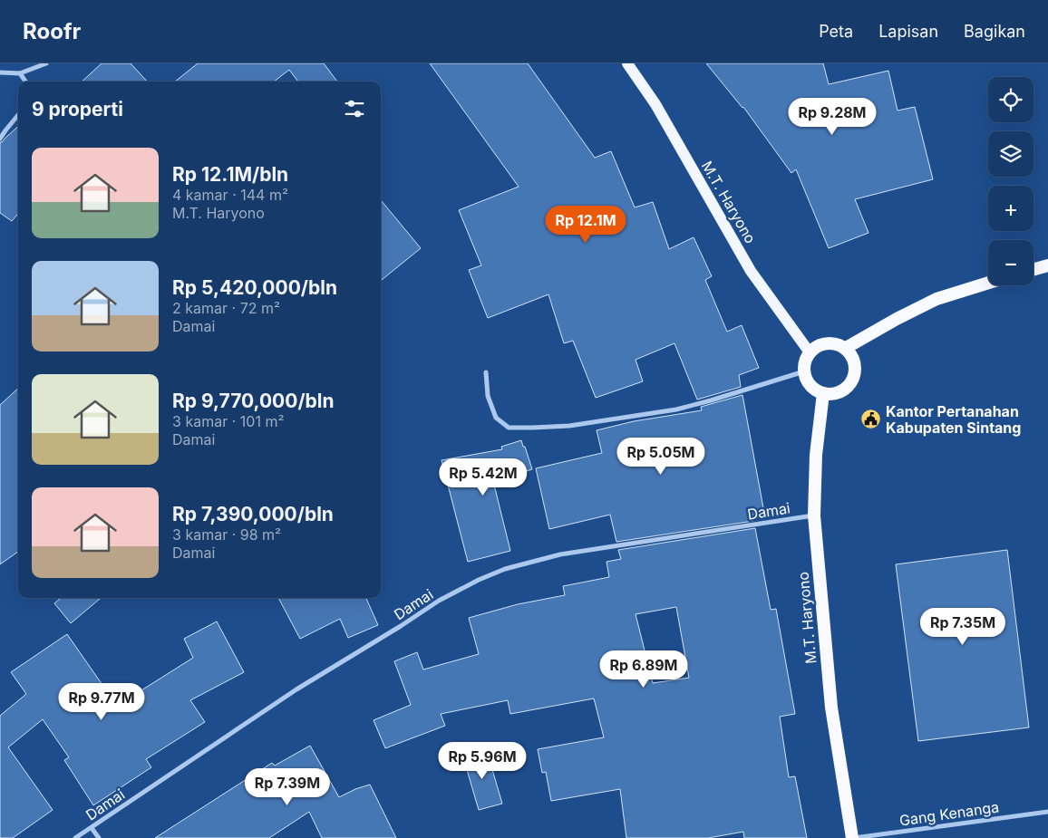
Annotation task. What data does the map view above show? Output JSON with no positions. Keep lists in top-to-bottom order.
{
  "streets": {
    "highway": ["M.T. Haryono"],
    "street": ["Damai", "Gang Kenanga"]
  },
  "crossings": [
    ["M.T. Haryono", "Damai"],
    ["M.T. Haryono", "Gang Kenanga"]
  ],
  "places": {
    "public building": ["Kantor Pertanahan Kabupaten Sintang"]
  },
  "page": {
    "header": "Roofr",
    "nav": ["Peta", "Lapisan", "Bagikan"],
    "map_buttons": ["+", "−"],
    "heading": "9 properti",
    "price": [
      "Rp 9.28M",
      "Rp 12.1M",
      "Rp 5.05M",
      "Rp 5.42M",
      "Rp 7.35M",
      "Rp 6.89M",
      "Rp 9.77M",
      "Rp 5.96M",
      "Rp 7.39M"
    ],
    "list": [
      {
        "name": "Rp 12.1M/bln",
        "note": "4 kamar · 144 m² · M.T. Haryono"
      },
      {
        "name": "Rp 5,420,000/bln",
        "note": "2 kamar · 72 m² · Damai"
      },
      {
        "name": "Rp 9,770,000/bln",
        "note": "3 kamar · 101 m² · Damai"
      },
      {
        "name": "Rp 7,390,000/bln",
        "note": "3 kamar · 98 m² · Damai"
      }
    ]
  }
}
